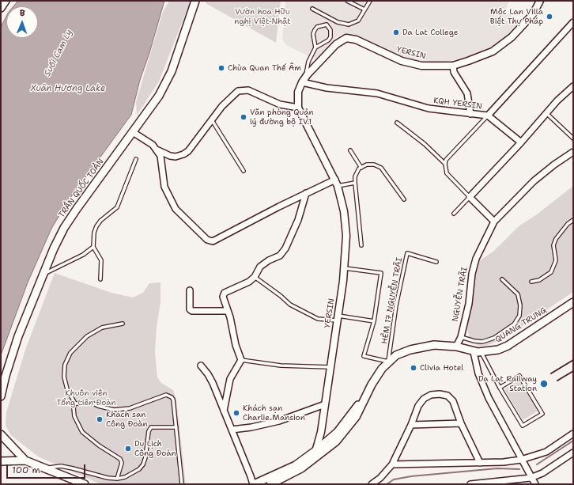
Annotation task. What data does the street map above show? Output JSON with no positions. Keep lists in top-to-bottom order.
{
  "streets": {
    "main road": ["YERSIN", "TRẦN QUỐC TOẢN", "QUANG TRUNG"],
    "street": ["KQH YERSIN", "NGUYỄN TRÃI"],
    "lane": ["HẺM 17 NGUYỄN TRÃI"]
  },
  "crossings": [
    ["YERSIN", "KQH YERSIN"],
    ["NGUYỄN TRÃI", "QUANG TRUNG"]
  ],
  "water": ["Suối Cam Ly", "Xuân Hương Lake"],
  "parks": ["Vườn hoa Hữu nghị Việt-Nhật", "Khuôn viên Tổng Liên Đoàn"],
  "places": [
    "Mộc Lan Villa Biệt Thự Pháp",
    "Da Lat College",
    "Chùa Quan Thế Âm",
    "Văn phòng Quản lý đường bộ IV.1",
    "Clivia Hotel",
    "Da Lat Railway Station",
    "Khách sạn Charlie Mansion",
    "Khách sạn Công Đoàn",
    "Du Lịch Công Đoàn"
  ],
  "scale_bar": "100 m",
  "north": "top"
}
